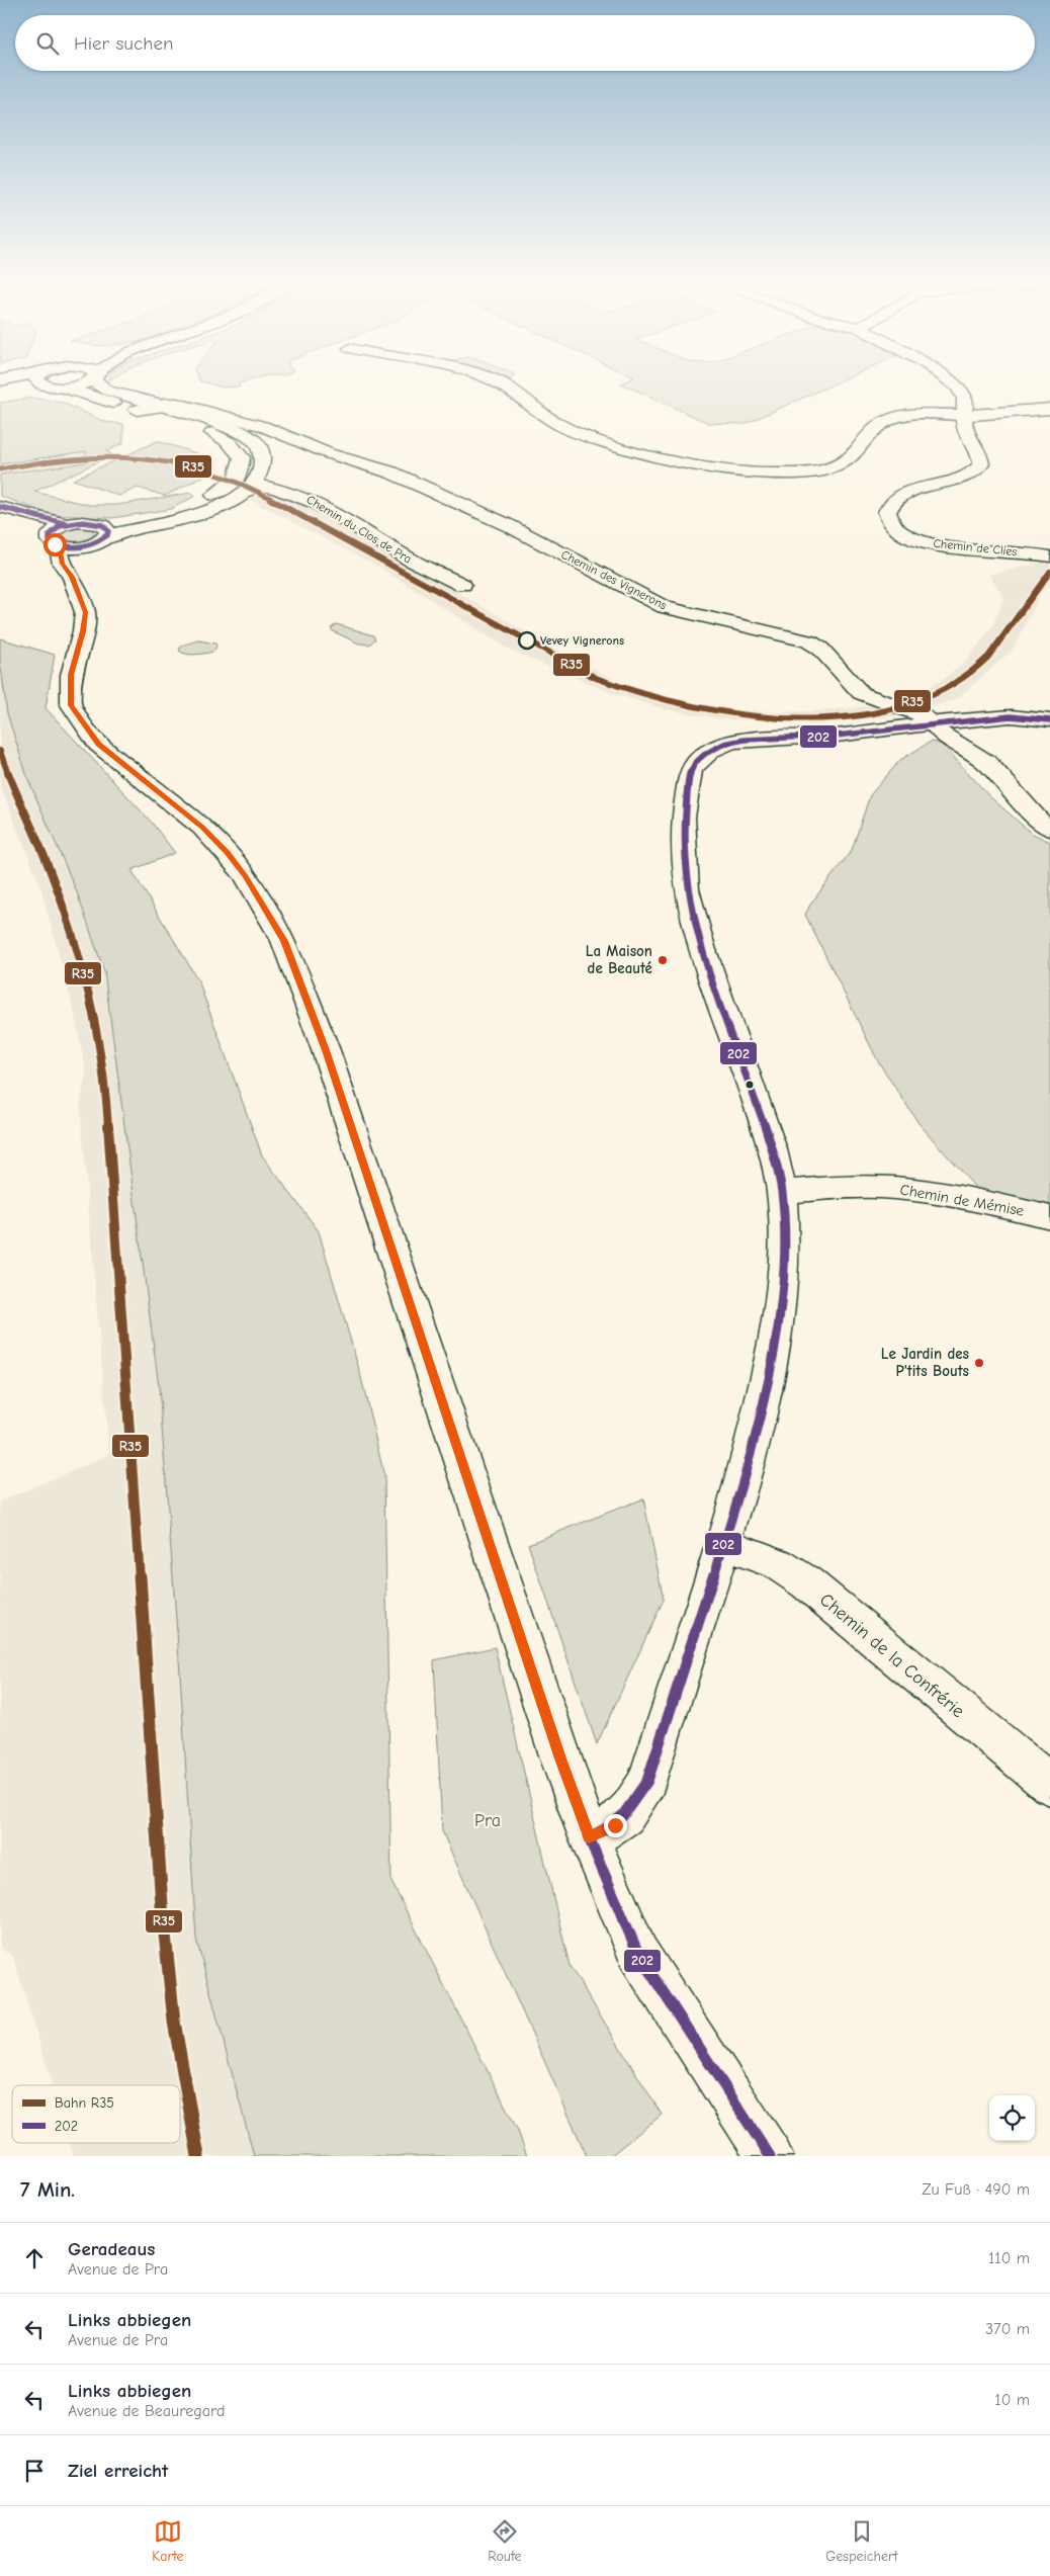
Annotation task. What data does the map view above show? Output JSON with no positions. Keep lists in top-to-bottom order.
{
  "streets": {
    "street": [
      "Chemin du Clos de Pra",
      "Chemin de Clies",
      "Chemin des Vignerons",
      "Chemin de Mémise",
      "Chemin de la Confrérie"
    ]
  },
  "parks": ["Pra"],
  "places": ["Vevey Vignerons", "La Maison de Beauté", "Le Jardin des P'tits Bouts"],
  "lines": ["rail line R35", "transit line 202"],
  "legend": ["Bahn R35", "202"],
  "page": {
    "search": "Hier suchen",
    "heading": ["7 Min.", "Zu Fuß · 490 m"],
    "list": [
      ["Geradeaus", "Avenue de Pra", "110 m"],
      ["Links abbiegen", "Avenue de Pra", "370 m"],
      ["Links abbiegen", "Avenue de Beauregard", "10 m"],
      "Ziel erreicht"
    ],
    "nav": ["Karte", "Route", "Gespeichert"]
  }
}
